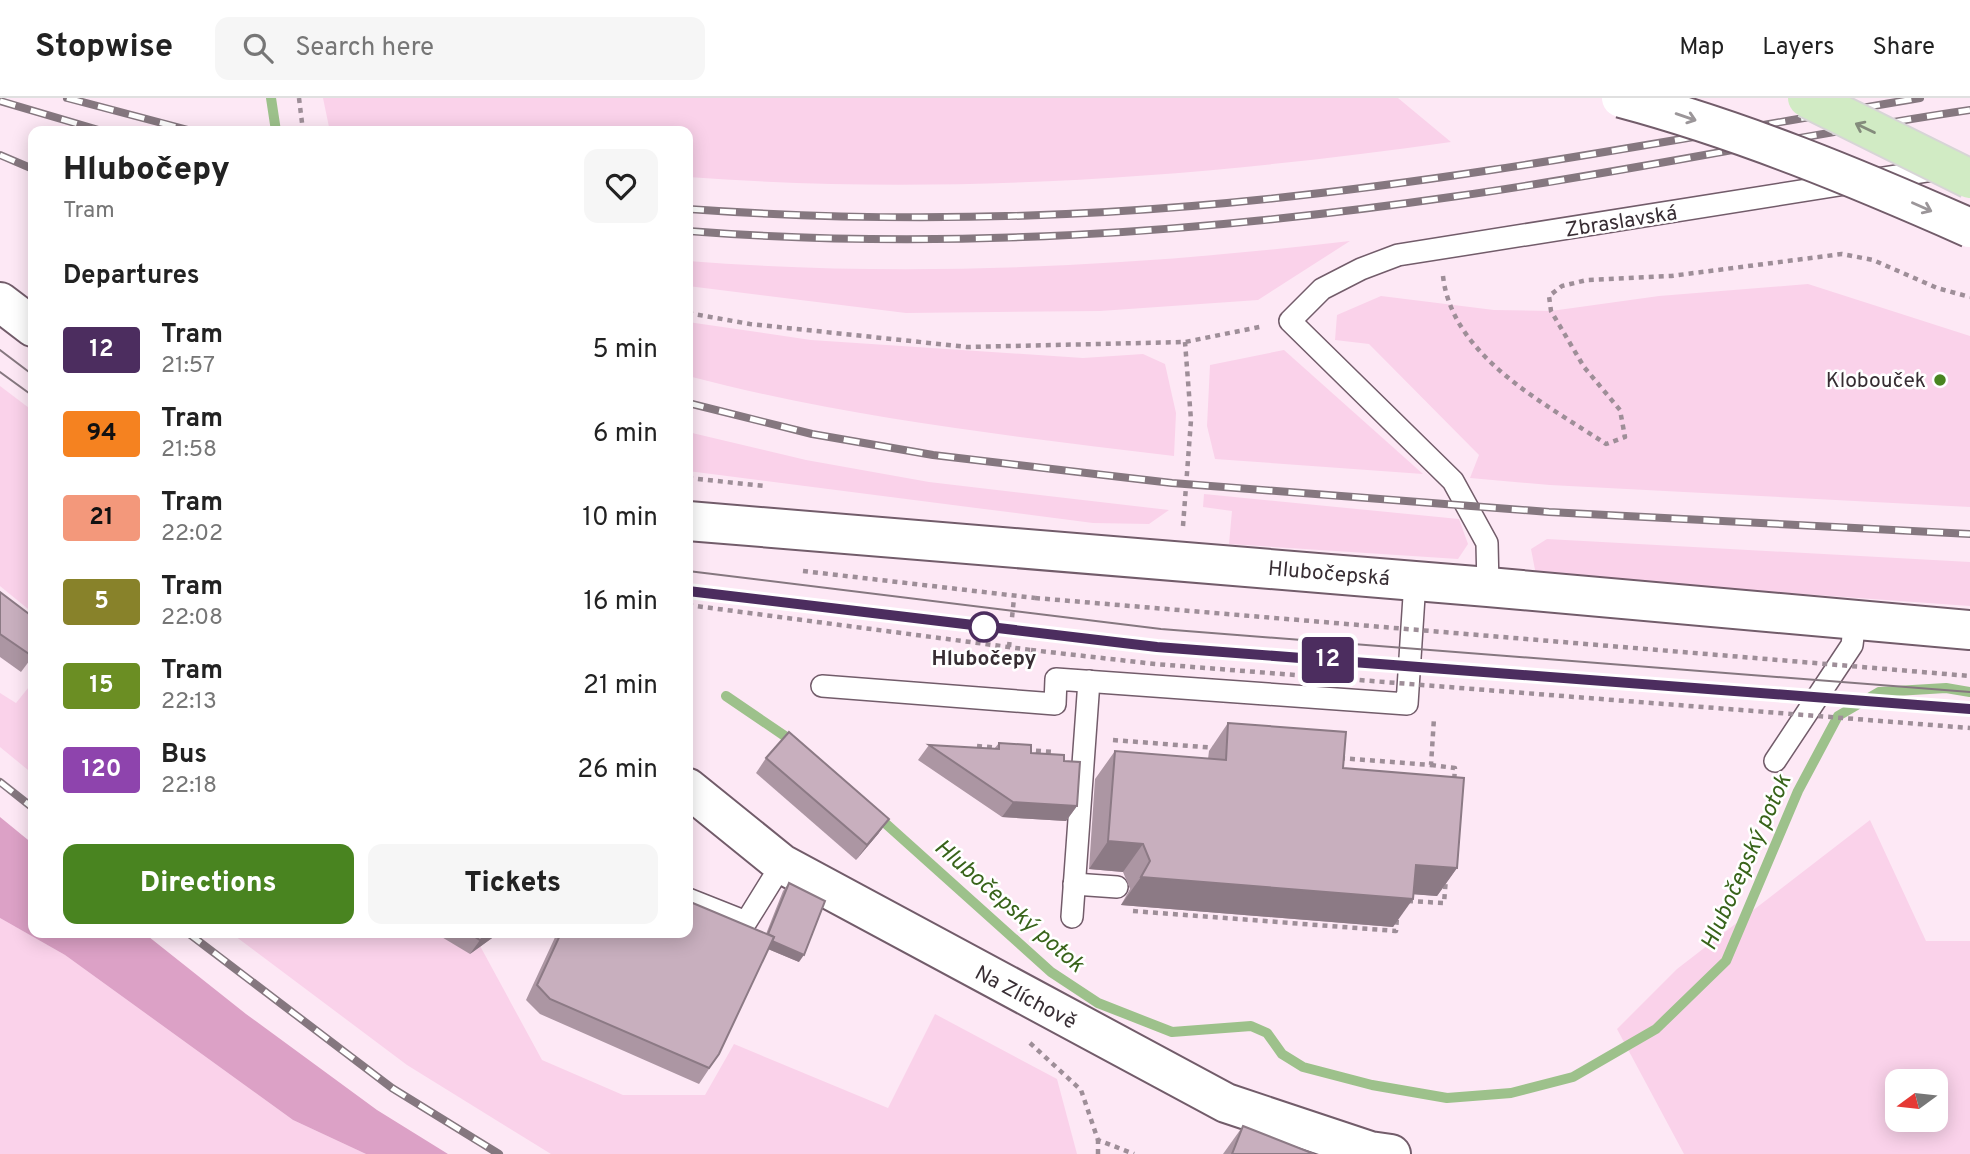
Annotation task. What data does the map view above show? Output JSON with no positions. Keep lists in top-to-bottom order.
{
  "streets": {
    "street": ["Hlubočepská", "Na Zlíchově"],
    "lane": ["Zbraslavská"]
  },
  "water": ["Hlubočepský potok"],
  "places": ["Klobouček", "Hlubočepy"],
  "lines": ["tram line 12"],
  "north": "left",
  "page": {
    "header": "Stopwise",
    "search": "Search here",
    "nav": ["Map", "Layers", "Share"],
    "on_map": "12",
    "heading": [
      ["Hlubočepy", "Tram"],
      "Departures"
    ],
    "list": [
      {
        "mark": "12",
        "name": "Tram",
        "note": "21:57",
        "value": "5 min"
      },
      {
        "mark": "94",
        "name": "Tram",
        "note": "21:58",
        "value": "6 min"
      },
      {
        "mark": "21",
        "name": "Tram",
        "note": "22:02",
        "value": "10 min"
      },
      {
        "mark": "5",
        "name": "Tram",
        "note": "22:08",
        "value": "16 min"
      },
      {
        "mark": "15",
        "name": "Tram",
        "note": "22:13",
        "value": "21 min"
      },
      {
        "mark": "120",
        "name": "Bus",
        "note": "22:18",
        "value": "26 min"
      }
    ],
    "buttons": ["Directions", "Tickets"]
  }
}
